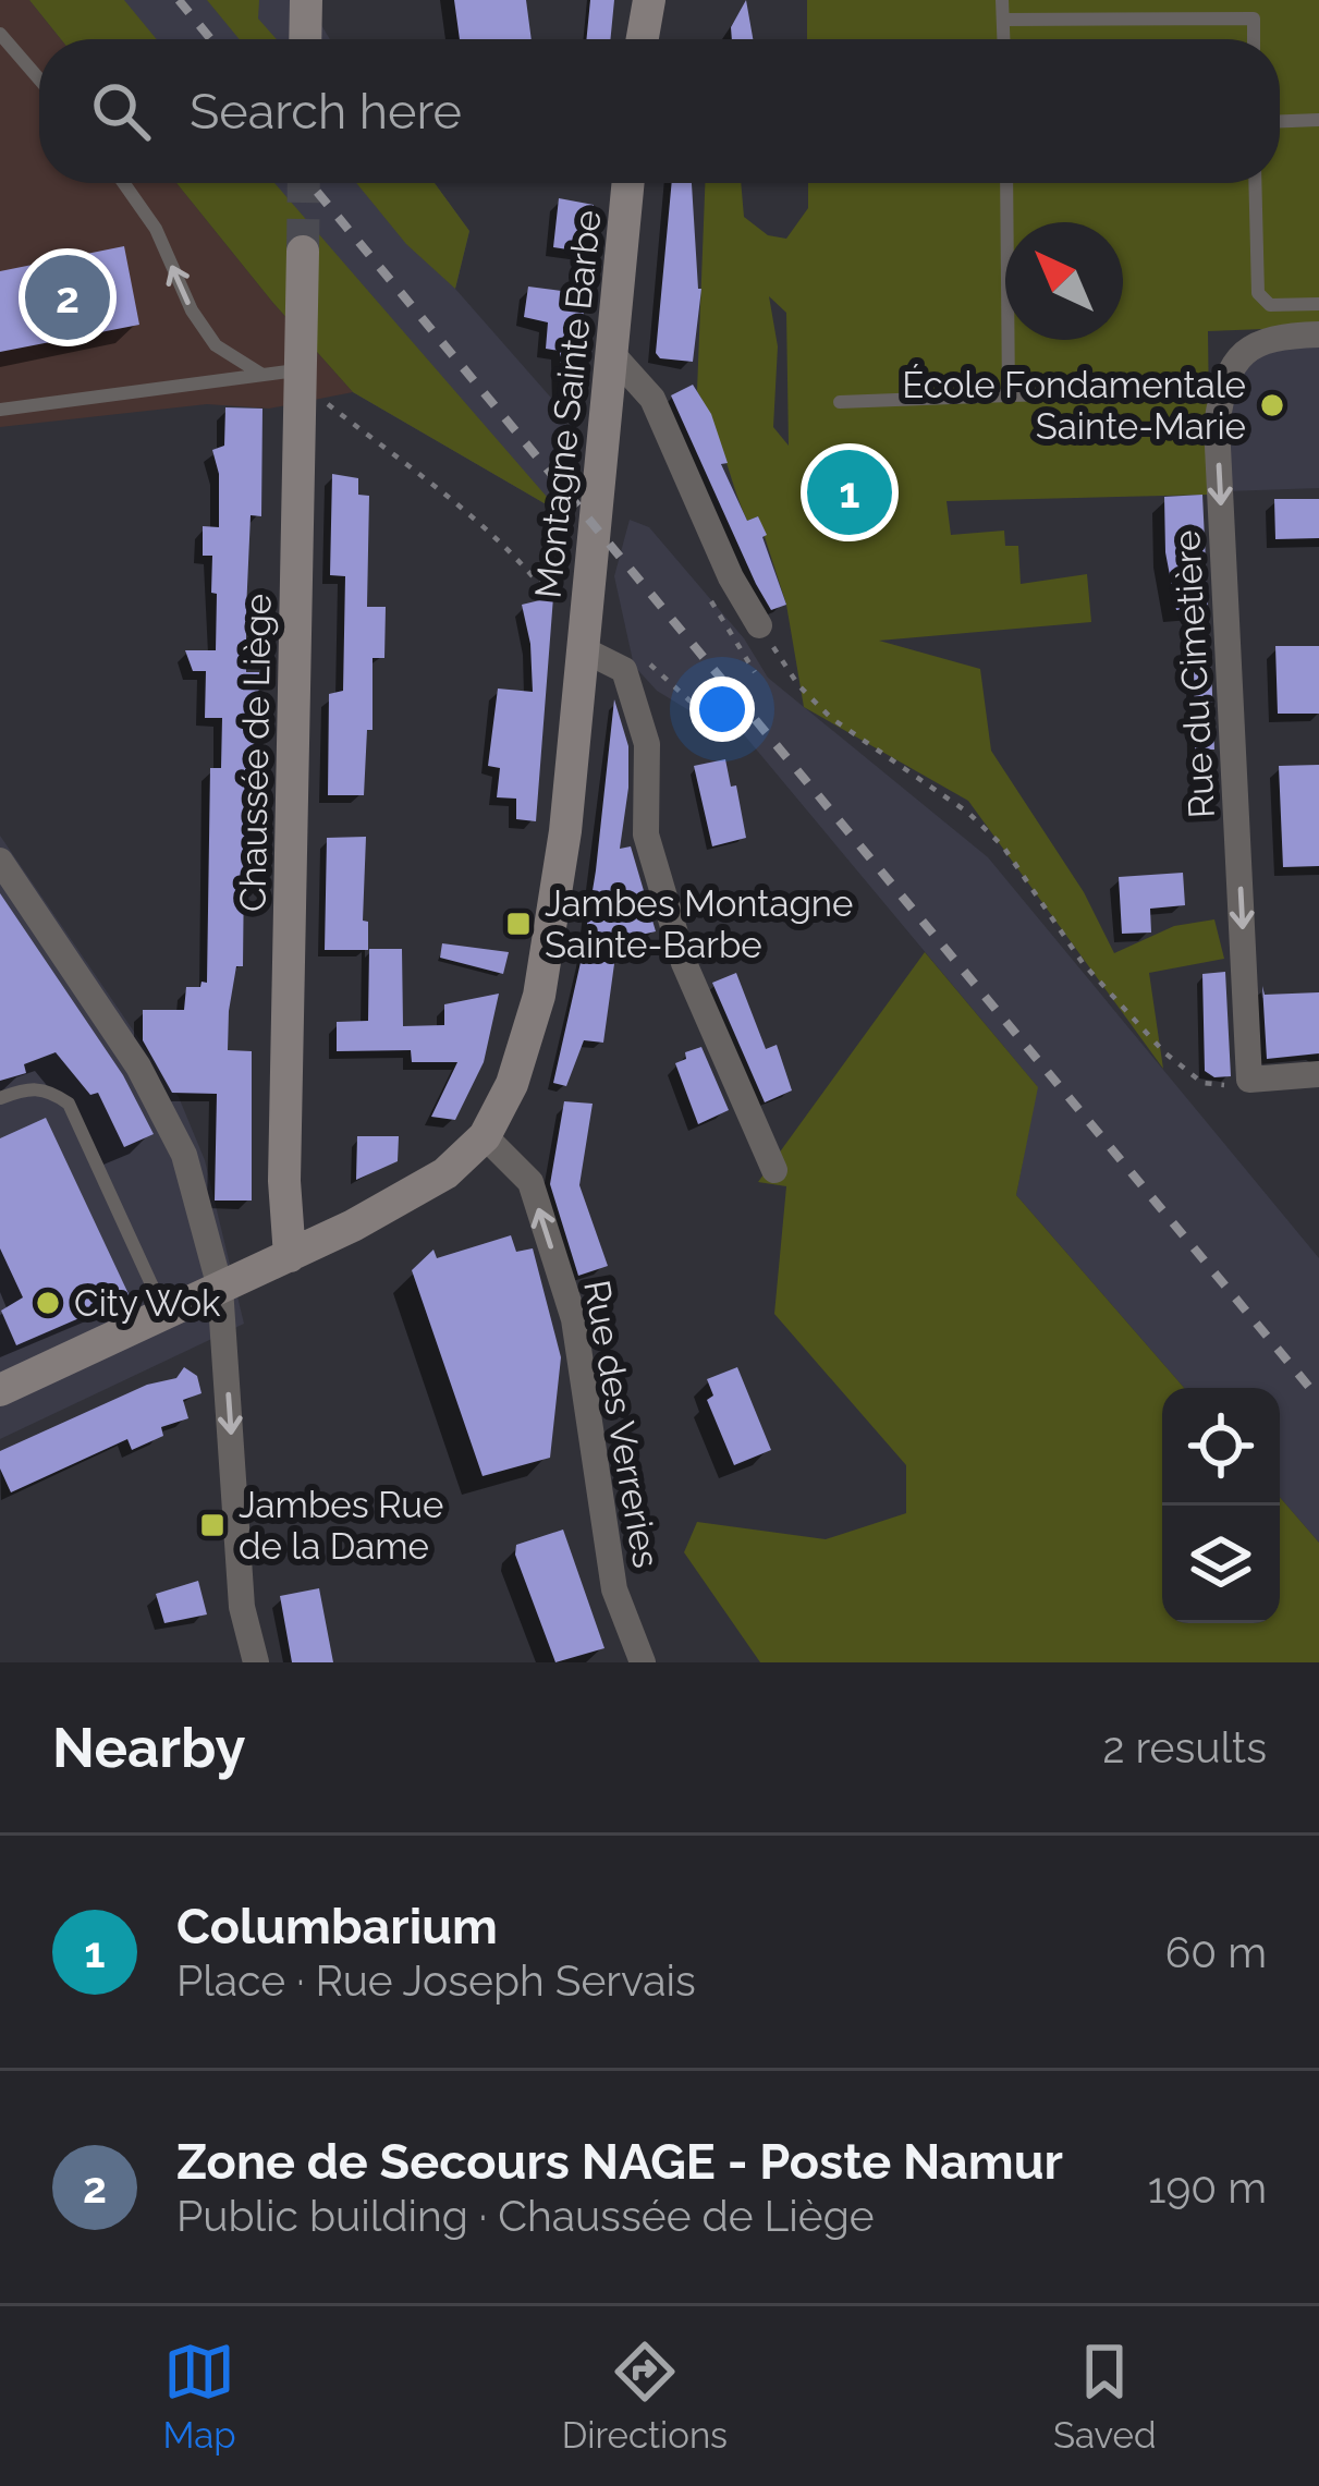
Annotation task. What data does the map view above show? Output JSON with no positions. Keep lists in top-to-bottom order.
{
  "streets": {
    "main road": ["Montagne Sainte Barbe", "Chaussée de Liège"],
    "street": ["Rue du Cimetière", "Rue des Verreries"]
  },
  "crossings": [
    ["Montagne Sainte Barbe", "Rue des Verreries"]
  ],
  "one_way": ["Rue du Cimetière", "Rue des Verreries"],
  "places": {
    "other": ["École Fondamentale Sainte-Marie", "City Wok"],
    "transit": ["Jambes Montagne Sainte-Barbe", "Jambes Rue de la Dame"]
  },
  "north": "top left",
  "page": {
    "search": "Search here",
    "pins": ["2", "1"],
    "heading": ["Nearby", "2 results"],
    "list": [
      {
        "mark": "1",
        "name": "Columbarium",
        "note": "Place · Rue Joseph Servais",
        "value": "60 m"
      },
      {
        "mark": "2",
        "name": "Zone de Secours NAGE - Poste Namur",
        "note": "Public building · Chaussée de Liège",
        "value": "190 m"
      }
    ],
    "nav": ["Map", "Directions", "Saved"]
  }
}
